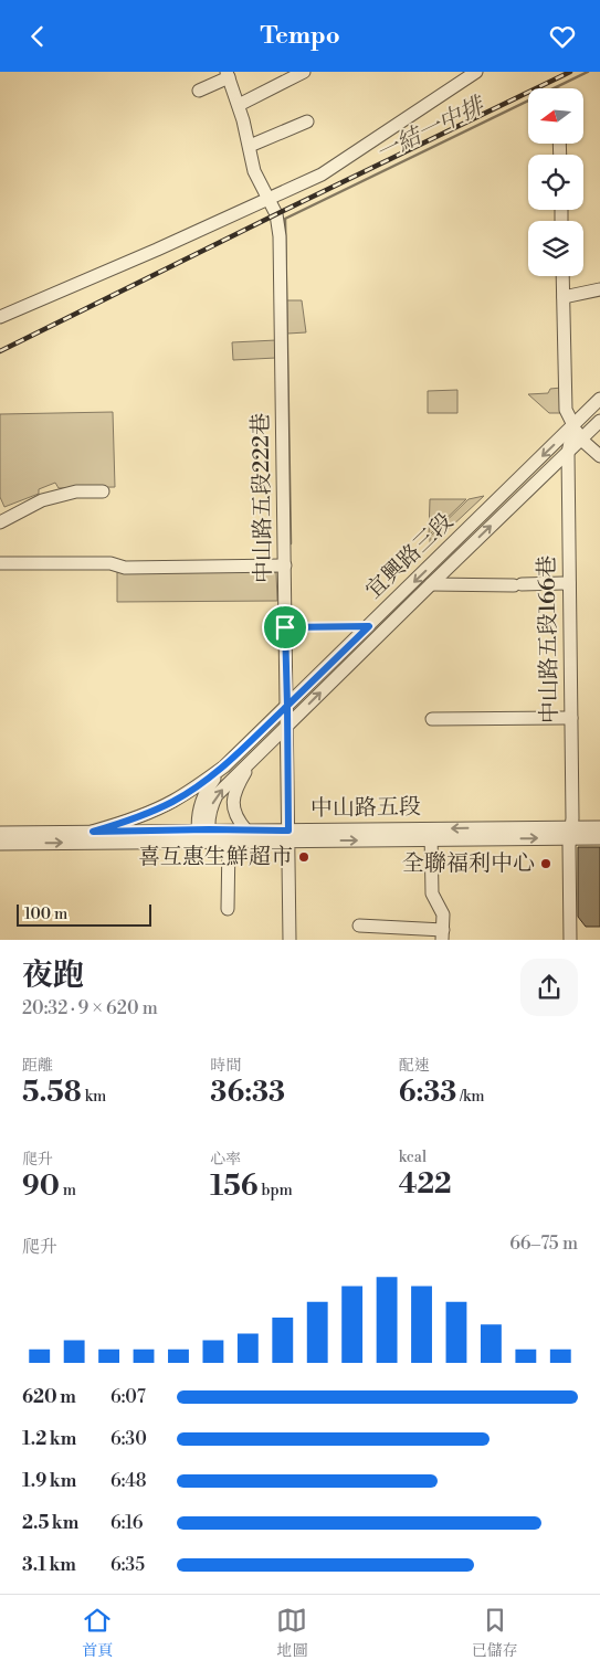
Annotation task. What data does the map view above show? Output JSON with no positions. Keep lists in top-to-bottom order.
{
  "streets": {
    "street": [
      "中山路五段222巷",
      "宜興路三段",
      "中山路五段166巷",
      "中山路五段"
    ]
  },
  "crossings": [
    ["中山路五段222巷", "宜興路三段"],
    ["中山路五段222巷", "中山路五段"],
    ["宜興路三段", "中山路五段166巷"],
    ["宜興路三段", "中山路五段"],
    ["中山路五段166巷", "中山路五段"]
  ],
  "water": ["一結一中排"],
  "places": ["喜互惠生鮮超市", "全聯福利中心"],
  "scale_bar": "100 m",
  "north": "left",
  "page": {
    "header": "Tempo",
    "scale": "100 m",
    "heading": ["夜跑", "20:32 · 9 × 620 m"],
    "stats": [
      ["距離", "5.58 km"],
      ["時間", "36:33"],
      ["配速", "6:33 /km"],
      ["爬升", "90 m"],
      ["心率", "156 bpm"],
      ["kcal", "422"]
    ],
    "chart": ["爬升", "66–75 m"],
    "list": [
      {
        "name": "620 m",
        "note": "6:07"
      },
      {
        "name": "1.2 km",
        "note": "6:30"
      },
      {
        "name": "1.9 km",
        "note": "6:48"
      },
      {
        "name": "2.5 km",
        "note": "6:16"
      },
      {
        "name": "3.1 km",
        "note": "6:35"
      }
    ],
    "tabs": ["首頁", "地圖", "已儲存"]
  }
}
